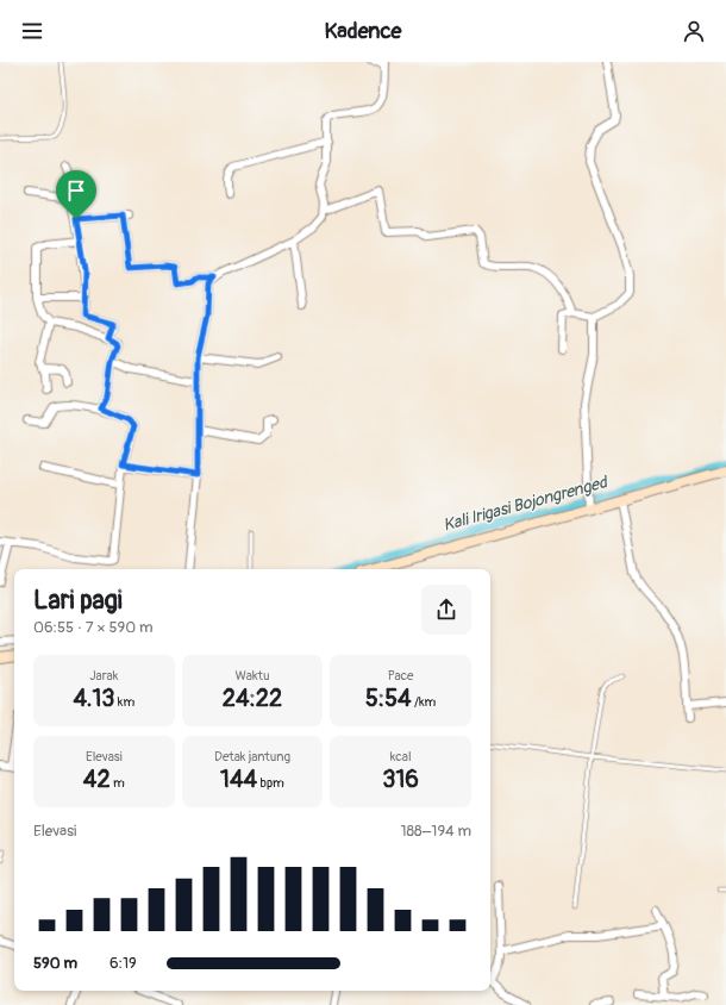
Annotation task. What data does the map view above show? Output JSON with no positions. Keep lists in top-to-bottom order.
{
  "water": ["Kali Irigasi Bojongrenged"],
  "page": {
    "header": "Kadence",
    "heading": ["Lari pagi", "06:55 · 7 × 590 m"],
    "stats": [
      ["Jarak", "4.13 km"],
      ["Waktu", "24:22"],
      ["Pace", "5:54 /km"],
      ["Elevasi", "42 m"],
      ["Detak jantung", "144 bpm"],
      ["kcal", "316"]
    ],
    "chart": ["Elevasi", "188–194 m"],
    "list": [
      {
        "name": "590 m",
        "note": "6:19"
      }
    ]
  }
}
